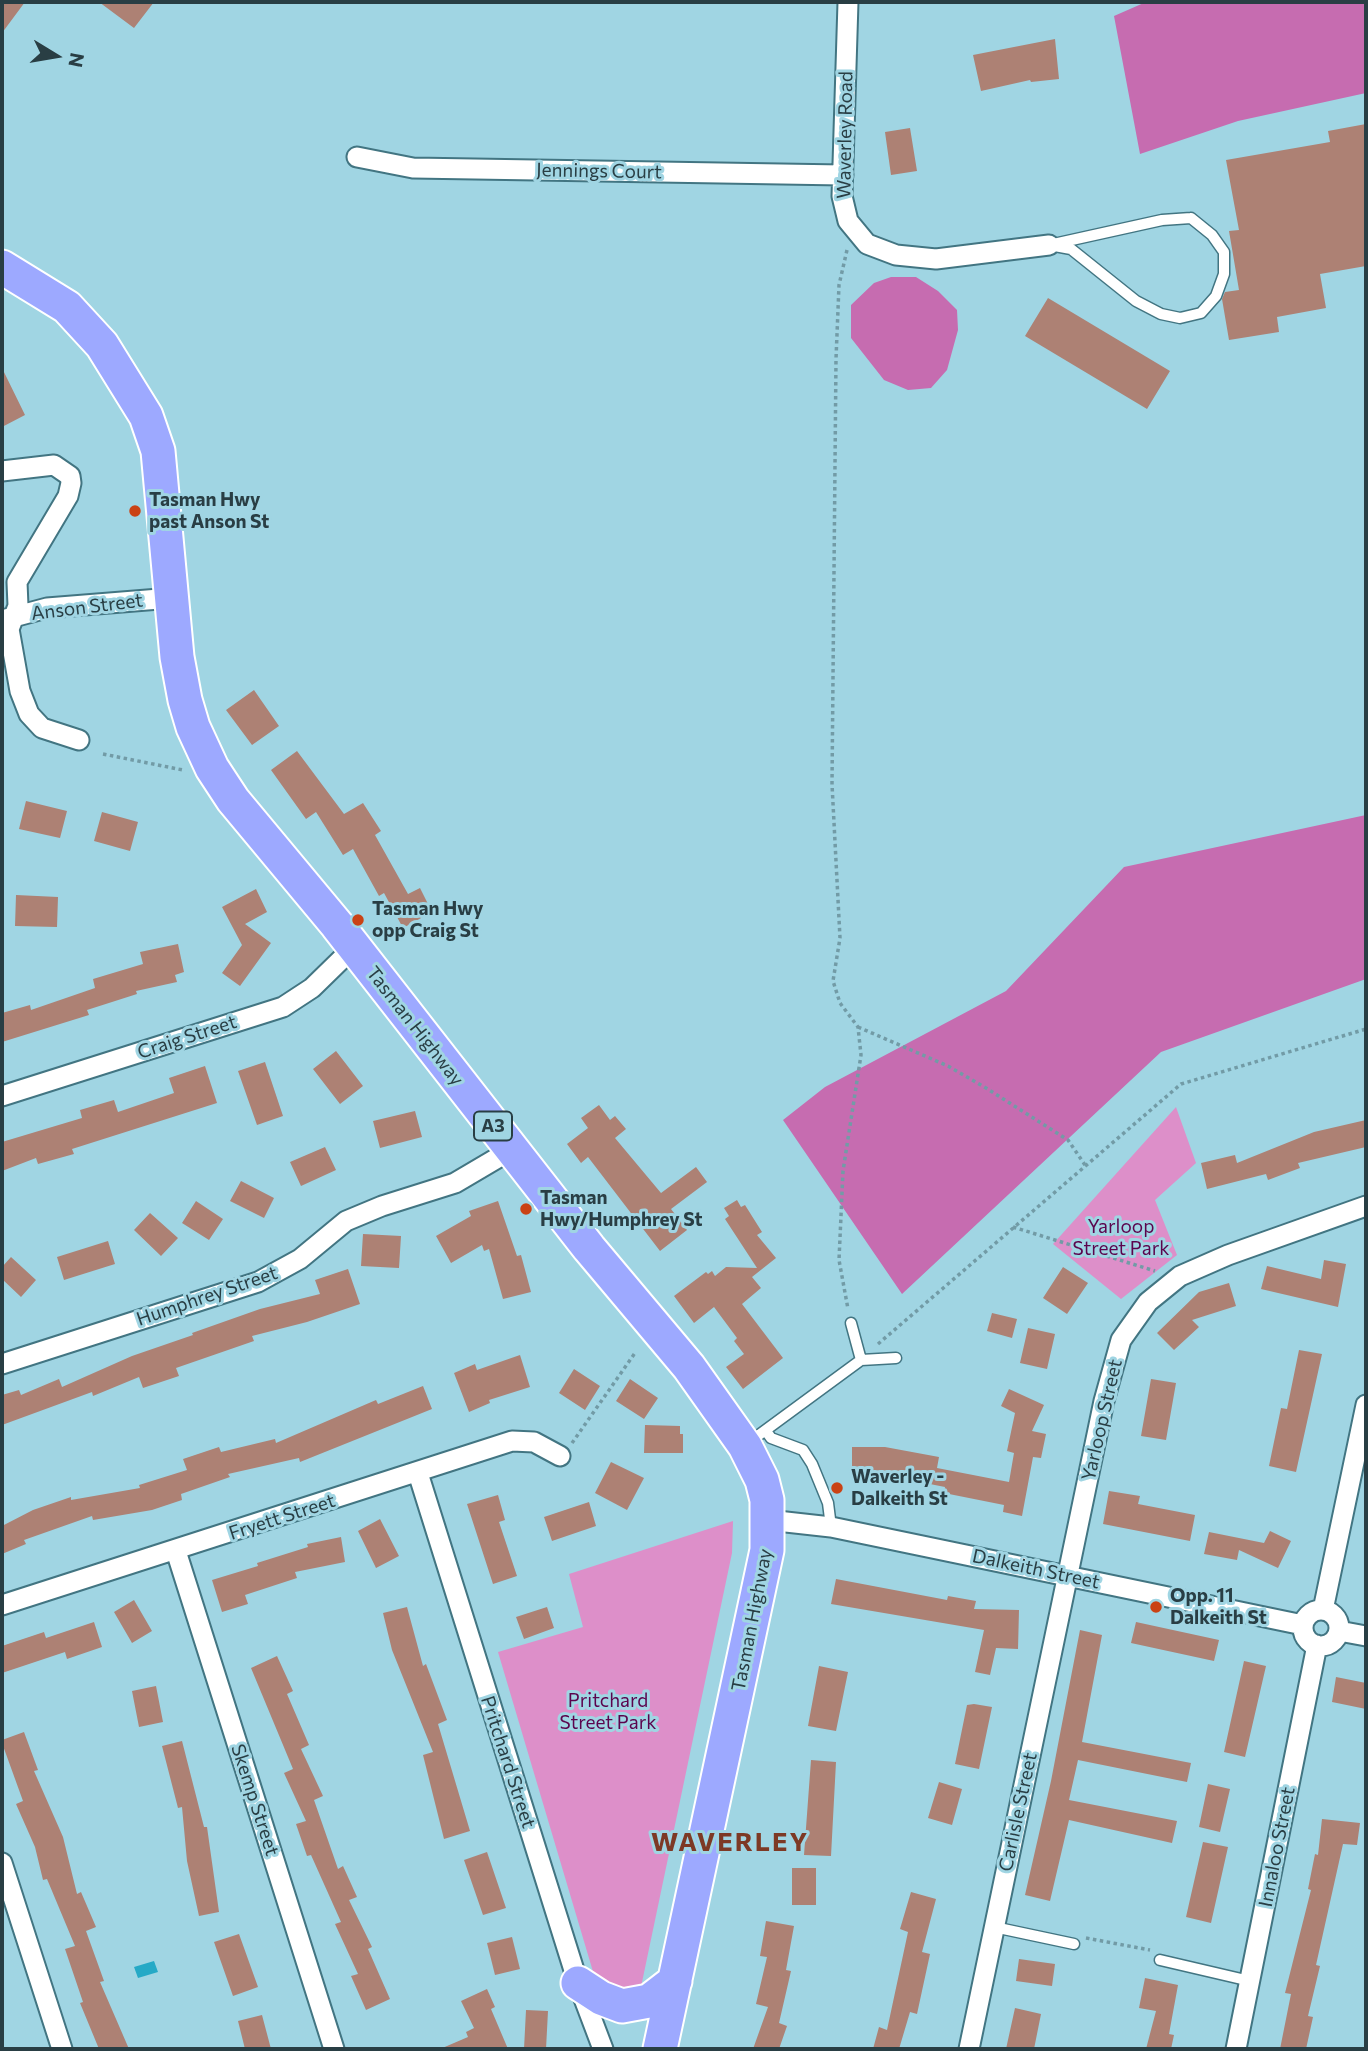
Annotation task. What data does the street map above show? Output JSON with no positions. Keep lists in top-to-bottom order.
{
  "streets": {
    "highway": ["Tasman Highway", "A3"],
    "street": [
      "Waverley Road",
      "Jennings Court",
      "Anson Street",
      "Craig Street",
      "Humphrey Street",
      "Yarloop Street",
      "Fryett Street",
      "Dalkeith Street",
      "Pritchard Street",
      "Skemp Street",
      "Carlisle Street",
      "Innaloo Street"
    ]
  },
  "crossings": [
    ["Waverley Road", "Jennings Court"],
    ["Anson Street", "Tasman Highway"],
    ["Tasman Highway", "Craig Street"],
    ["Tasman Highway", "Humphrey Street"],
    ["Tasman Highway", "Dalkeith Street"],
    ["Yarloop Street", "Dalkeith Street"],
    ["Yarloop Street", "Carlisle Street"],
    ["Fryett Street", "Pritchard Street"],
    ["Fryett Street", "Skemp Street"],
    ["Dalkeith Street", "Carlisle Street"],
    ["Dalkeith Street", "Innaloo Street"]
  ],
  "districts": ["WAVERLEY"],
  "parks": ["Yarloop Street Park", "Pritchard Street Park"],
  "places": [
    "Tasman Hwy past Anson St",
    "Tasman Hwy opp Craig St",
    "Tasman Hwy/Humphrey St",
    "Waverley - Dalkeith St",
    "Opp. 11 Dalkeith St"
  ],
  "north": "right"
}
